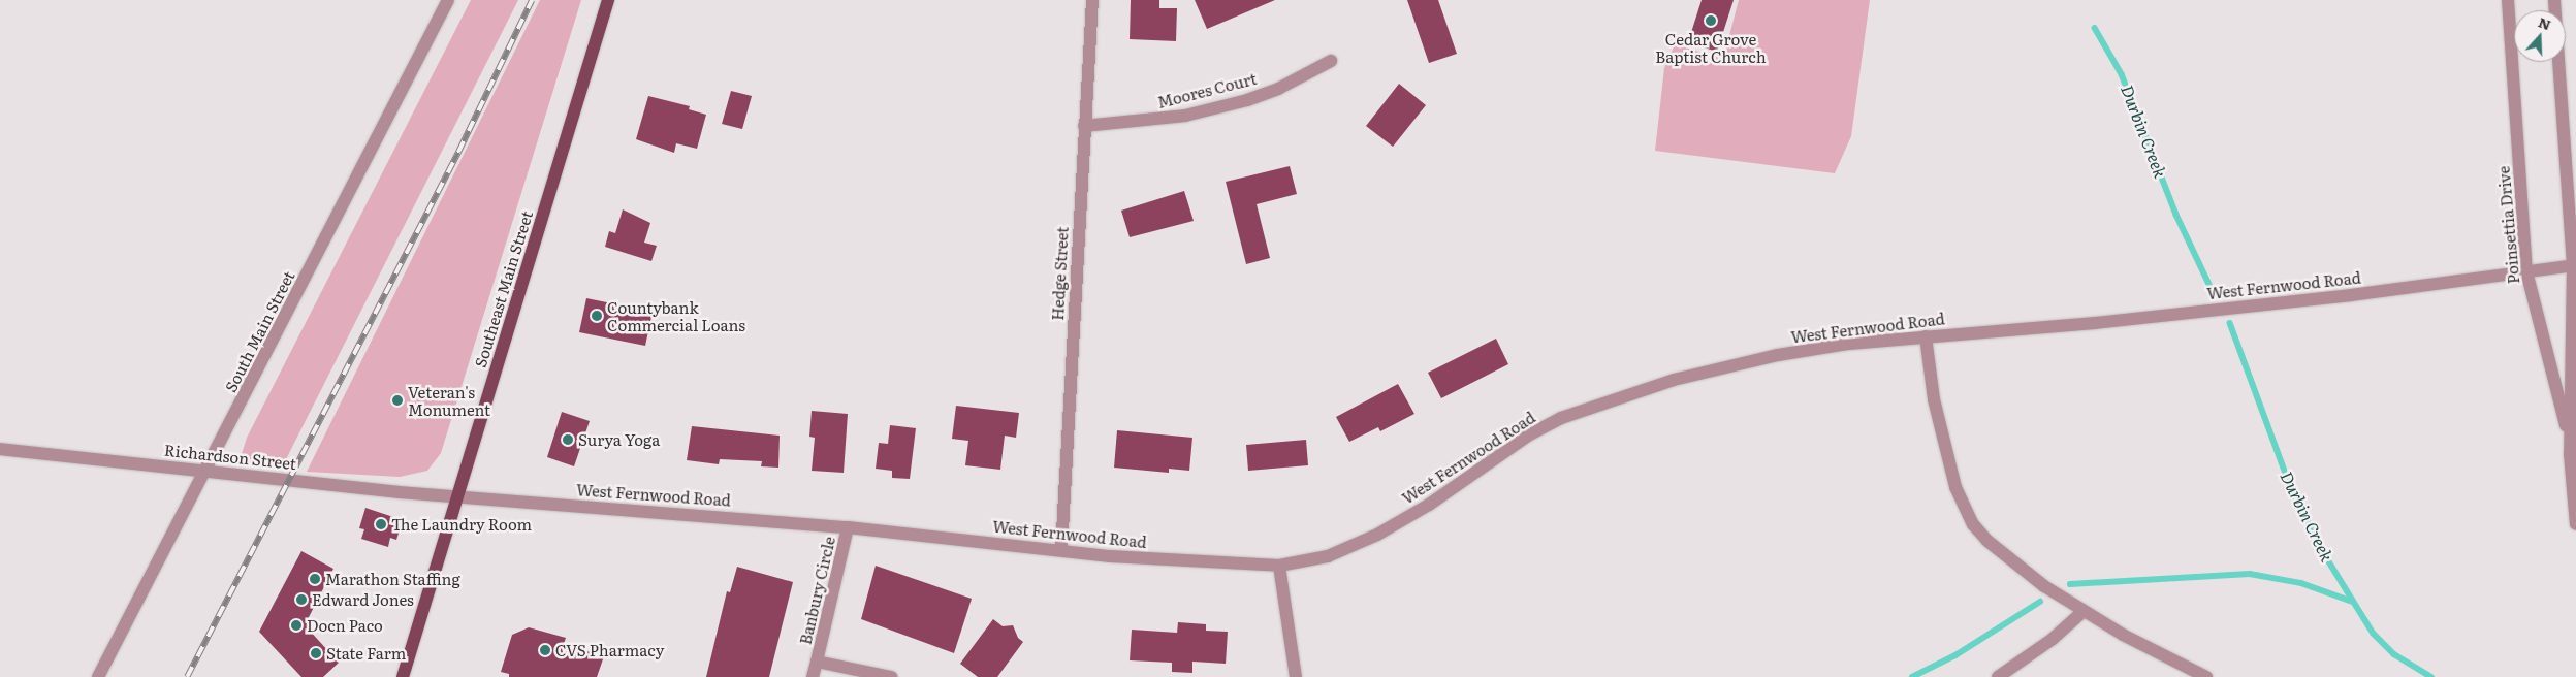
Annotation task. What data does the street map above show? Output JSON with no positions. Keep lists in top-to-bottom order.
{
  "streets": {
    "main road": ["Southeast Main Street"],
    "street": [
      "Moores Court",
      "Poinsettia Drive",
      "Hedge Street",
      "West Fernwood Road",
      "South Main Street",
      "Richardson Street",
      "Banbury Circle"
    ]
  },
  "crossings": [
    ["Moores Court", "Hedge Street"],
    ["Poinsettia Drive", "West Fernwood Road"],
    ["Hedge Street", "West Fernwood Road"],
    ["West Fernwood Road", "Southeast Main Street"],
    ["West Fernwood Road", "Richardson Street"],
    ["West Fernwood Road", "Banbury Circle"],
    ["Southeast Main Street", "Richardson Street"],
    ["South Main Street", "Richardson Street"]
  ],
  "water": ["Durbin Creek"],
  "places": [
    "Cedar Grove Baptist Church",
    "Countybank Commercial Loans",
    "Veteran's Monument",
    "Surya Yoga",
    "The Laundry Room",
    "Marathon Staffing",
    "Edward Jones",
    "Docn Paco",
    "CVS Pharmacy",
    "State Farm"
  ],
  "north": "top"
}
